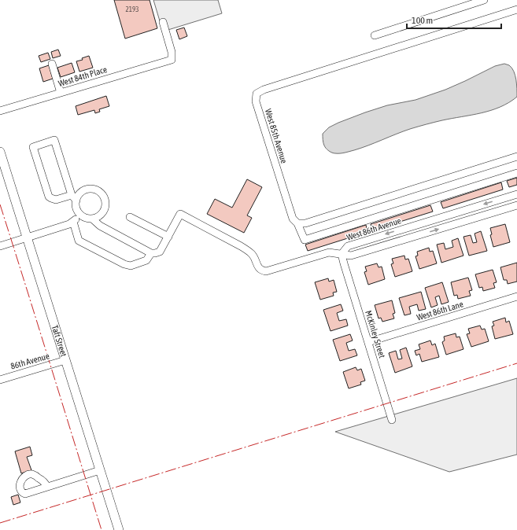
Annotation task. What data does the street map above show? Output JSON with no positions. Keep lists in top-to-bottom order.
{
  "streets": {
    "main road": ["Taft Street"],
    "street": [
      "West 84th Place",
      "West 85th Avenue",
      "West 86th Avenue",
      "West 86th Lane",
      "McKinley Street",
      "86th Avenue"
    ]
  },
  "crossings": [
    ["West 86th Avenue", "McKinley Street"],
    ["West 86th Lane", "McKinley Street"],
    ["Taft Street", "86th Avenue"]
  ],
  "house_numbers": ["2193"],
  "scale_bar": "100 m"
}
